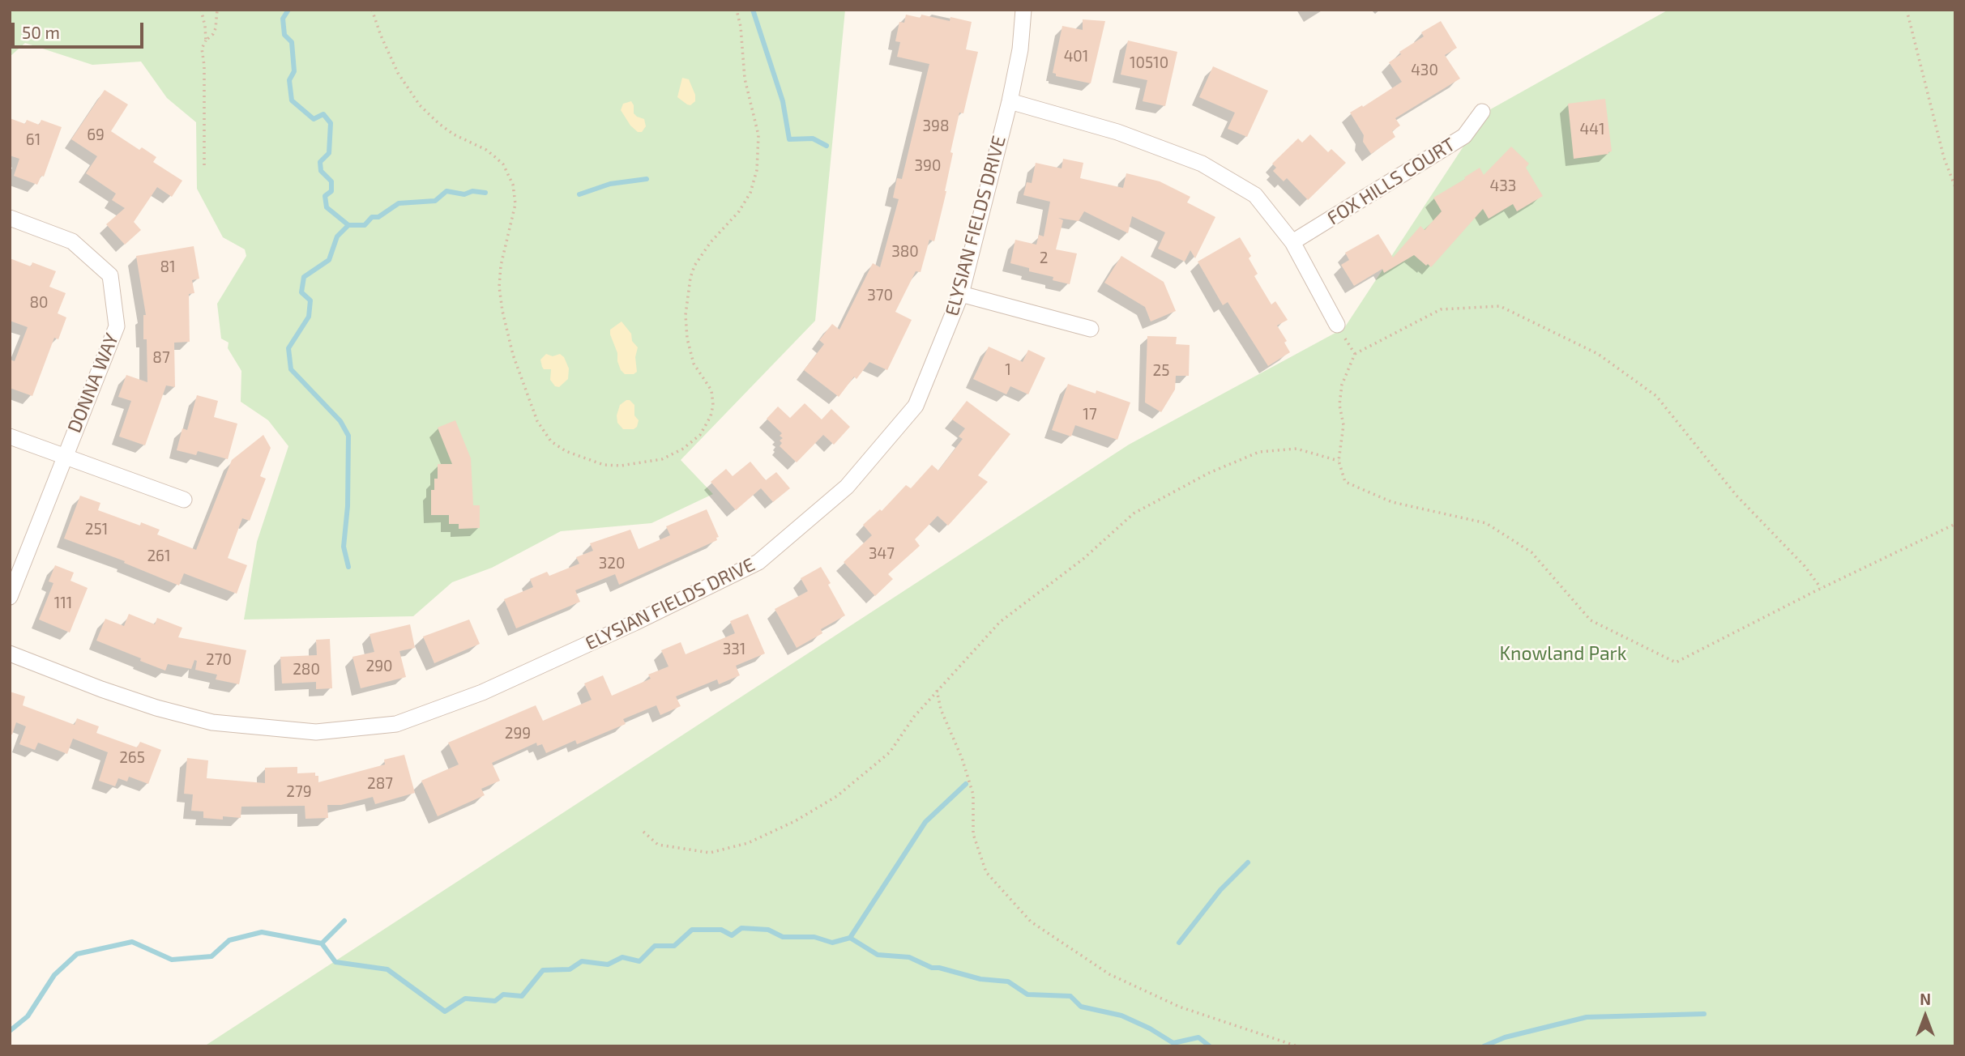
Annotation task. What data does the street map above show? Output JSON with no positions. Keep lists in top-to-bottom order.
{
  "streets": {
    "street": ["FOX HILLS COURT", "ELYSIAN FIELDS DRIVE", "DONNA WAY"]
  },
  "parks": ["Knowland Park"],
  "house_numbers": [
    "401",
    "10510",
    "430",
    "398",
    "441",
    "69",
    "61",
    "390",
    "433",
    "380",
    "2",
    "81",
    "370",
    "80",
    "87",
    "1",
    "25",
    "17",
    "251",
    "347",
    "261",
    "320",
    "111",
    "331",
    "270",
    "290",
    "280",
    "299",
    "265",
    "287",
    "279"
  ],
  "scale_bar": "50 m",
  "north": "top"
}
